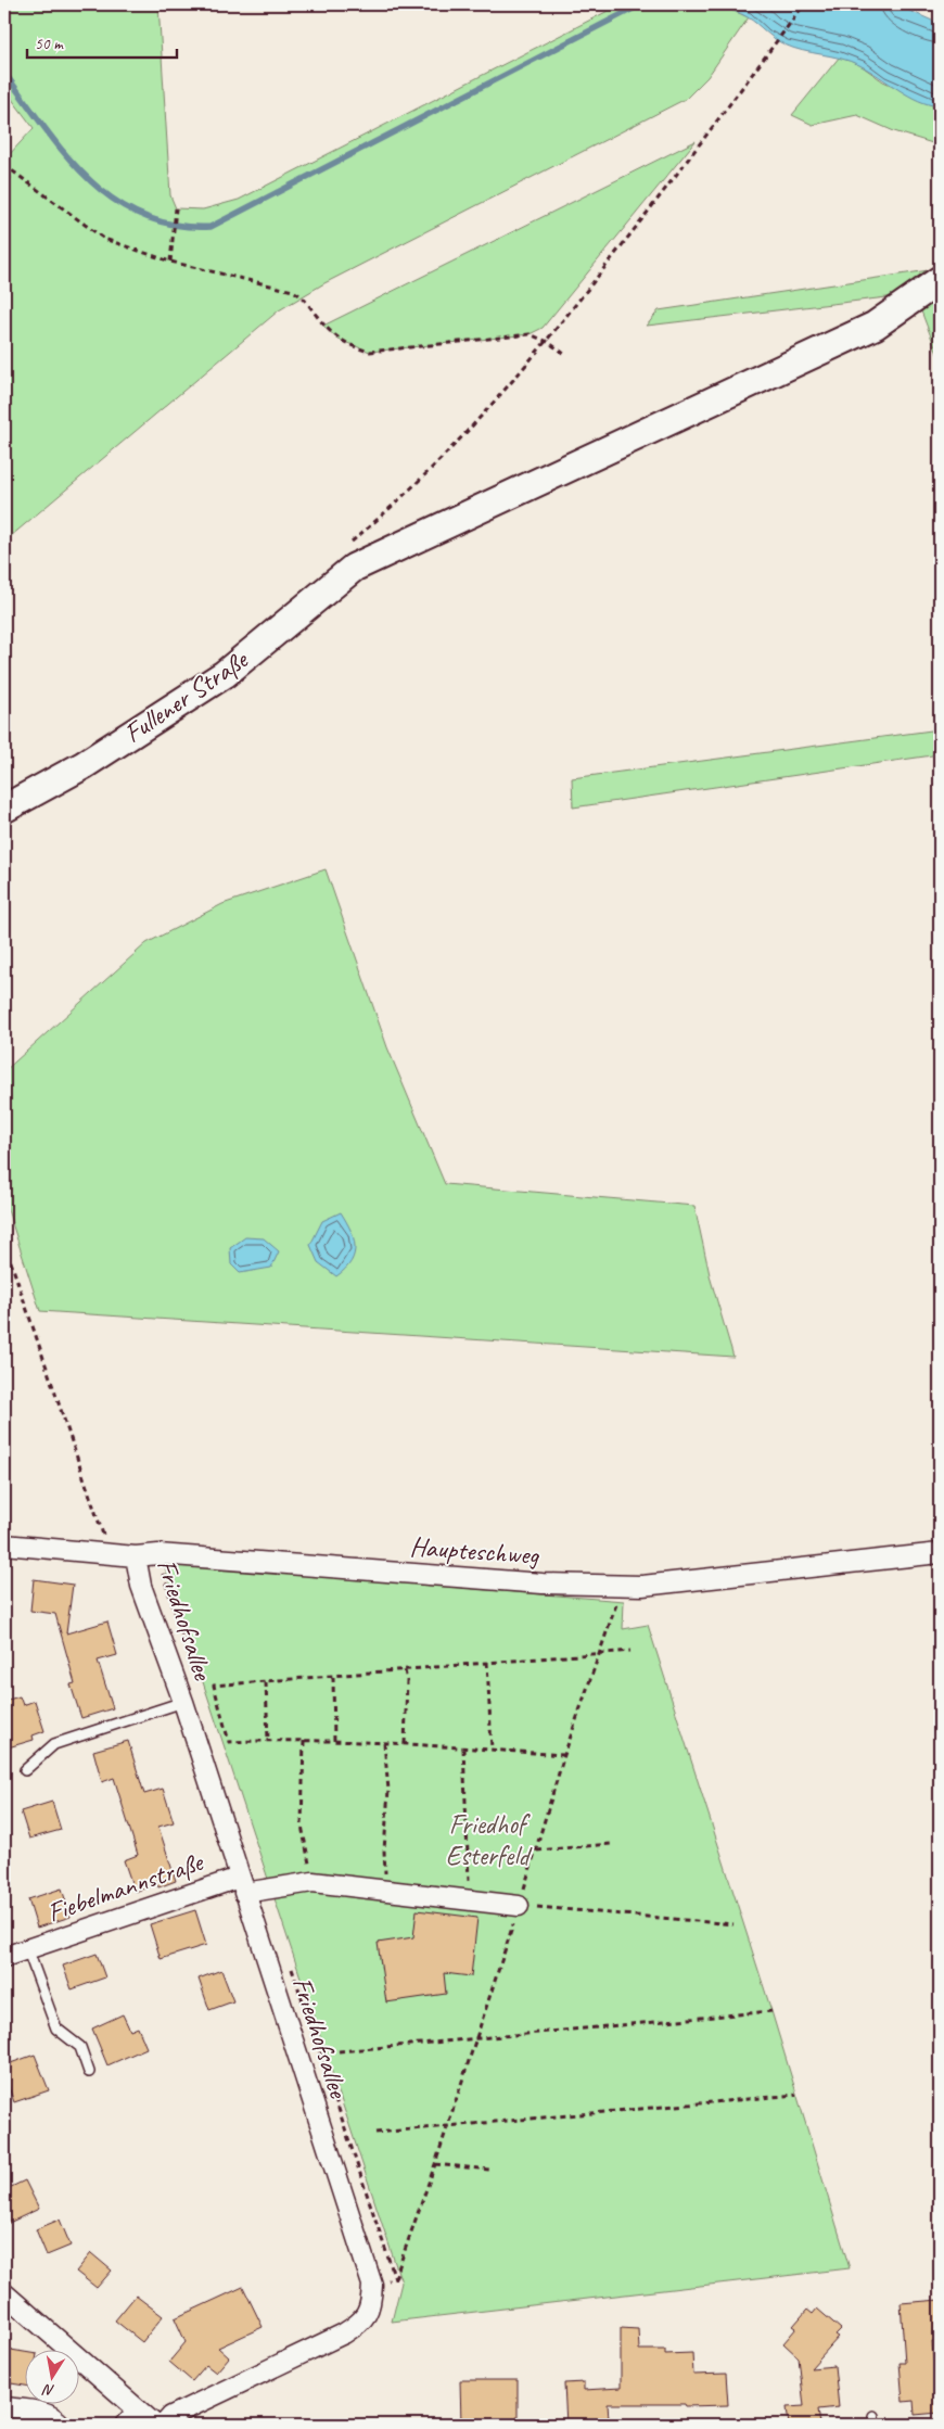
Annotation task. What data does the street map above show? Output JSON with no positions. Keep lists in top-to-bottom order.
{
  "streets": {
    "main road": ["Fullener Straße"],
    "street": ["Haupteschweg", "Friedhofsallee", "Fiebelmannstraße"]
  },
  "crossings": [
    ["Haupteschweg", "Friedhofsallee"],
    ["Friedhofsallee", "Fiebelmannstraße"]
  ],
  "parks": ["Friedhof Esterfeld"],
  "scale_bar": "50 m",
  "north": "bottom"
}
